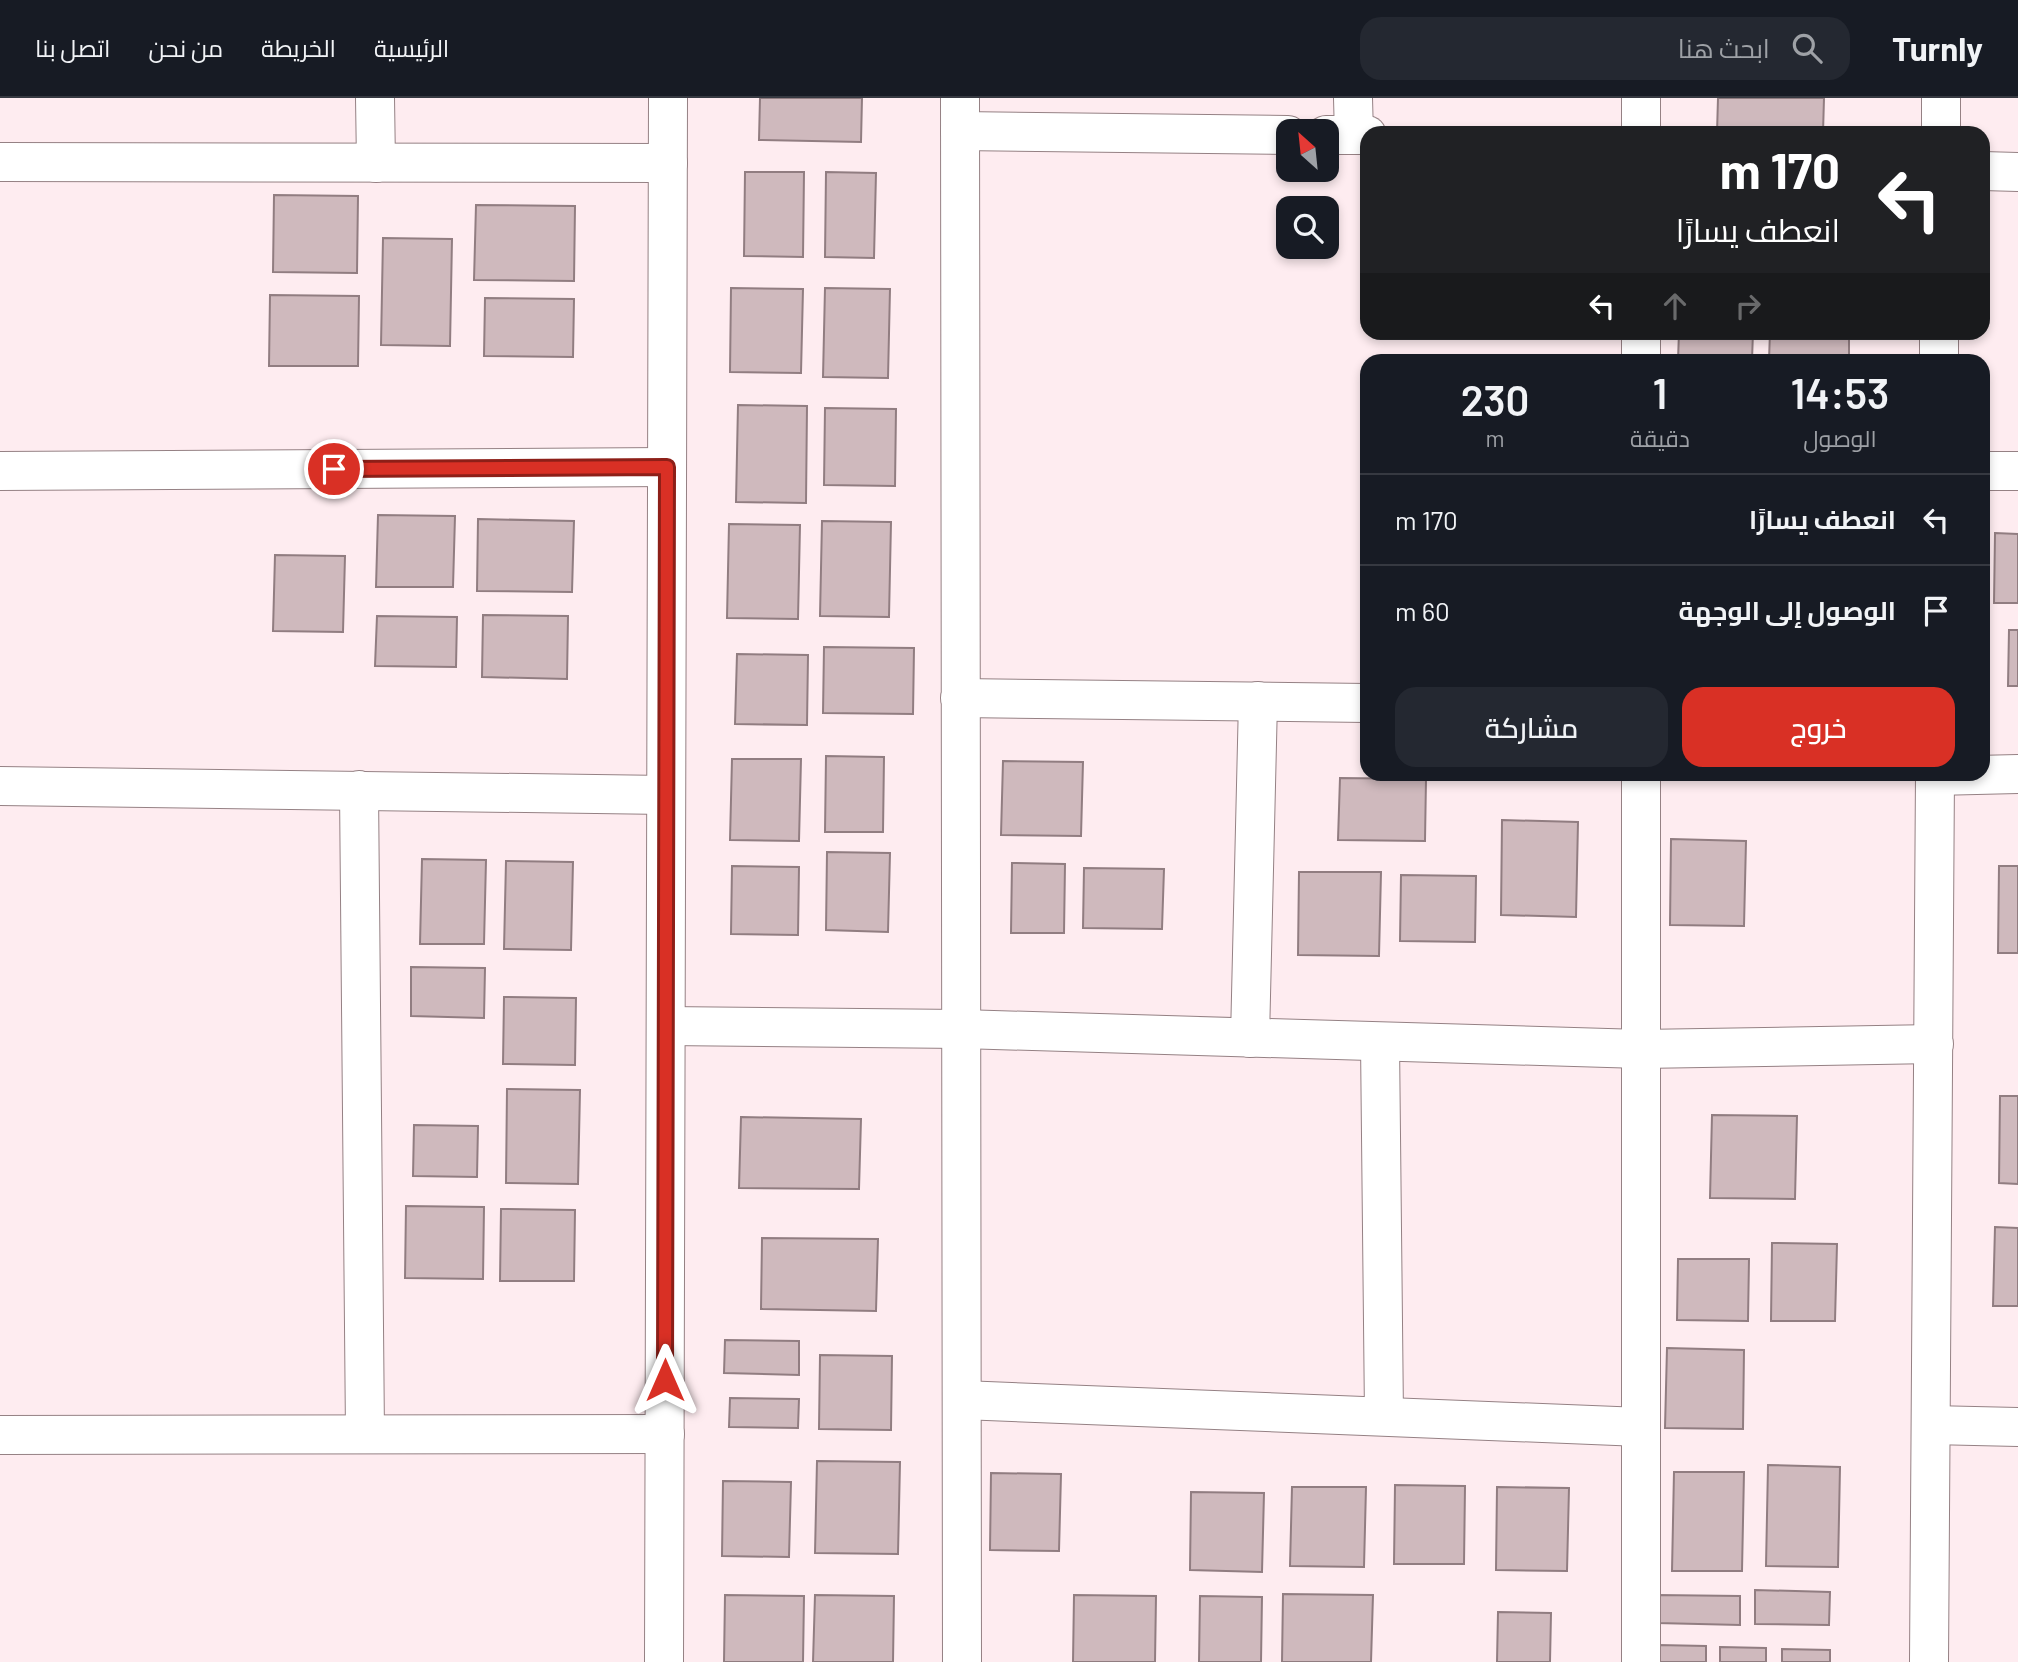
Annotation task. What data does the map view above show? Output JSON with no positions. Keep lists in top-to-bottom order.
{
  "north": "top left",
  "page": {
    "header": "Turnly",
    "search": "ابحث هنا",
    "nav": [
      "الرئيسية",
      "الخريطة",
      "من نحن",
      "اتصل بنا"
    ],
    "turn": ["170 m", "انعطف يسارًا"],
    "eta": [
      "14:53",
      "الوصول",
      "1",
      "دقيقة",
      "230",
      "m"
    ],
    "list": [
      {
        "name": "انعطف يسارًا",
        "value": "170 m"
      },
      {
        "name": "الوصول إلى الوجهة",
        "value": "60 m"
      }
    ],
    "buttons": ["خروج", "مشاركة"]
  }
}
